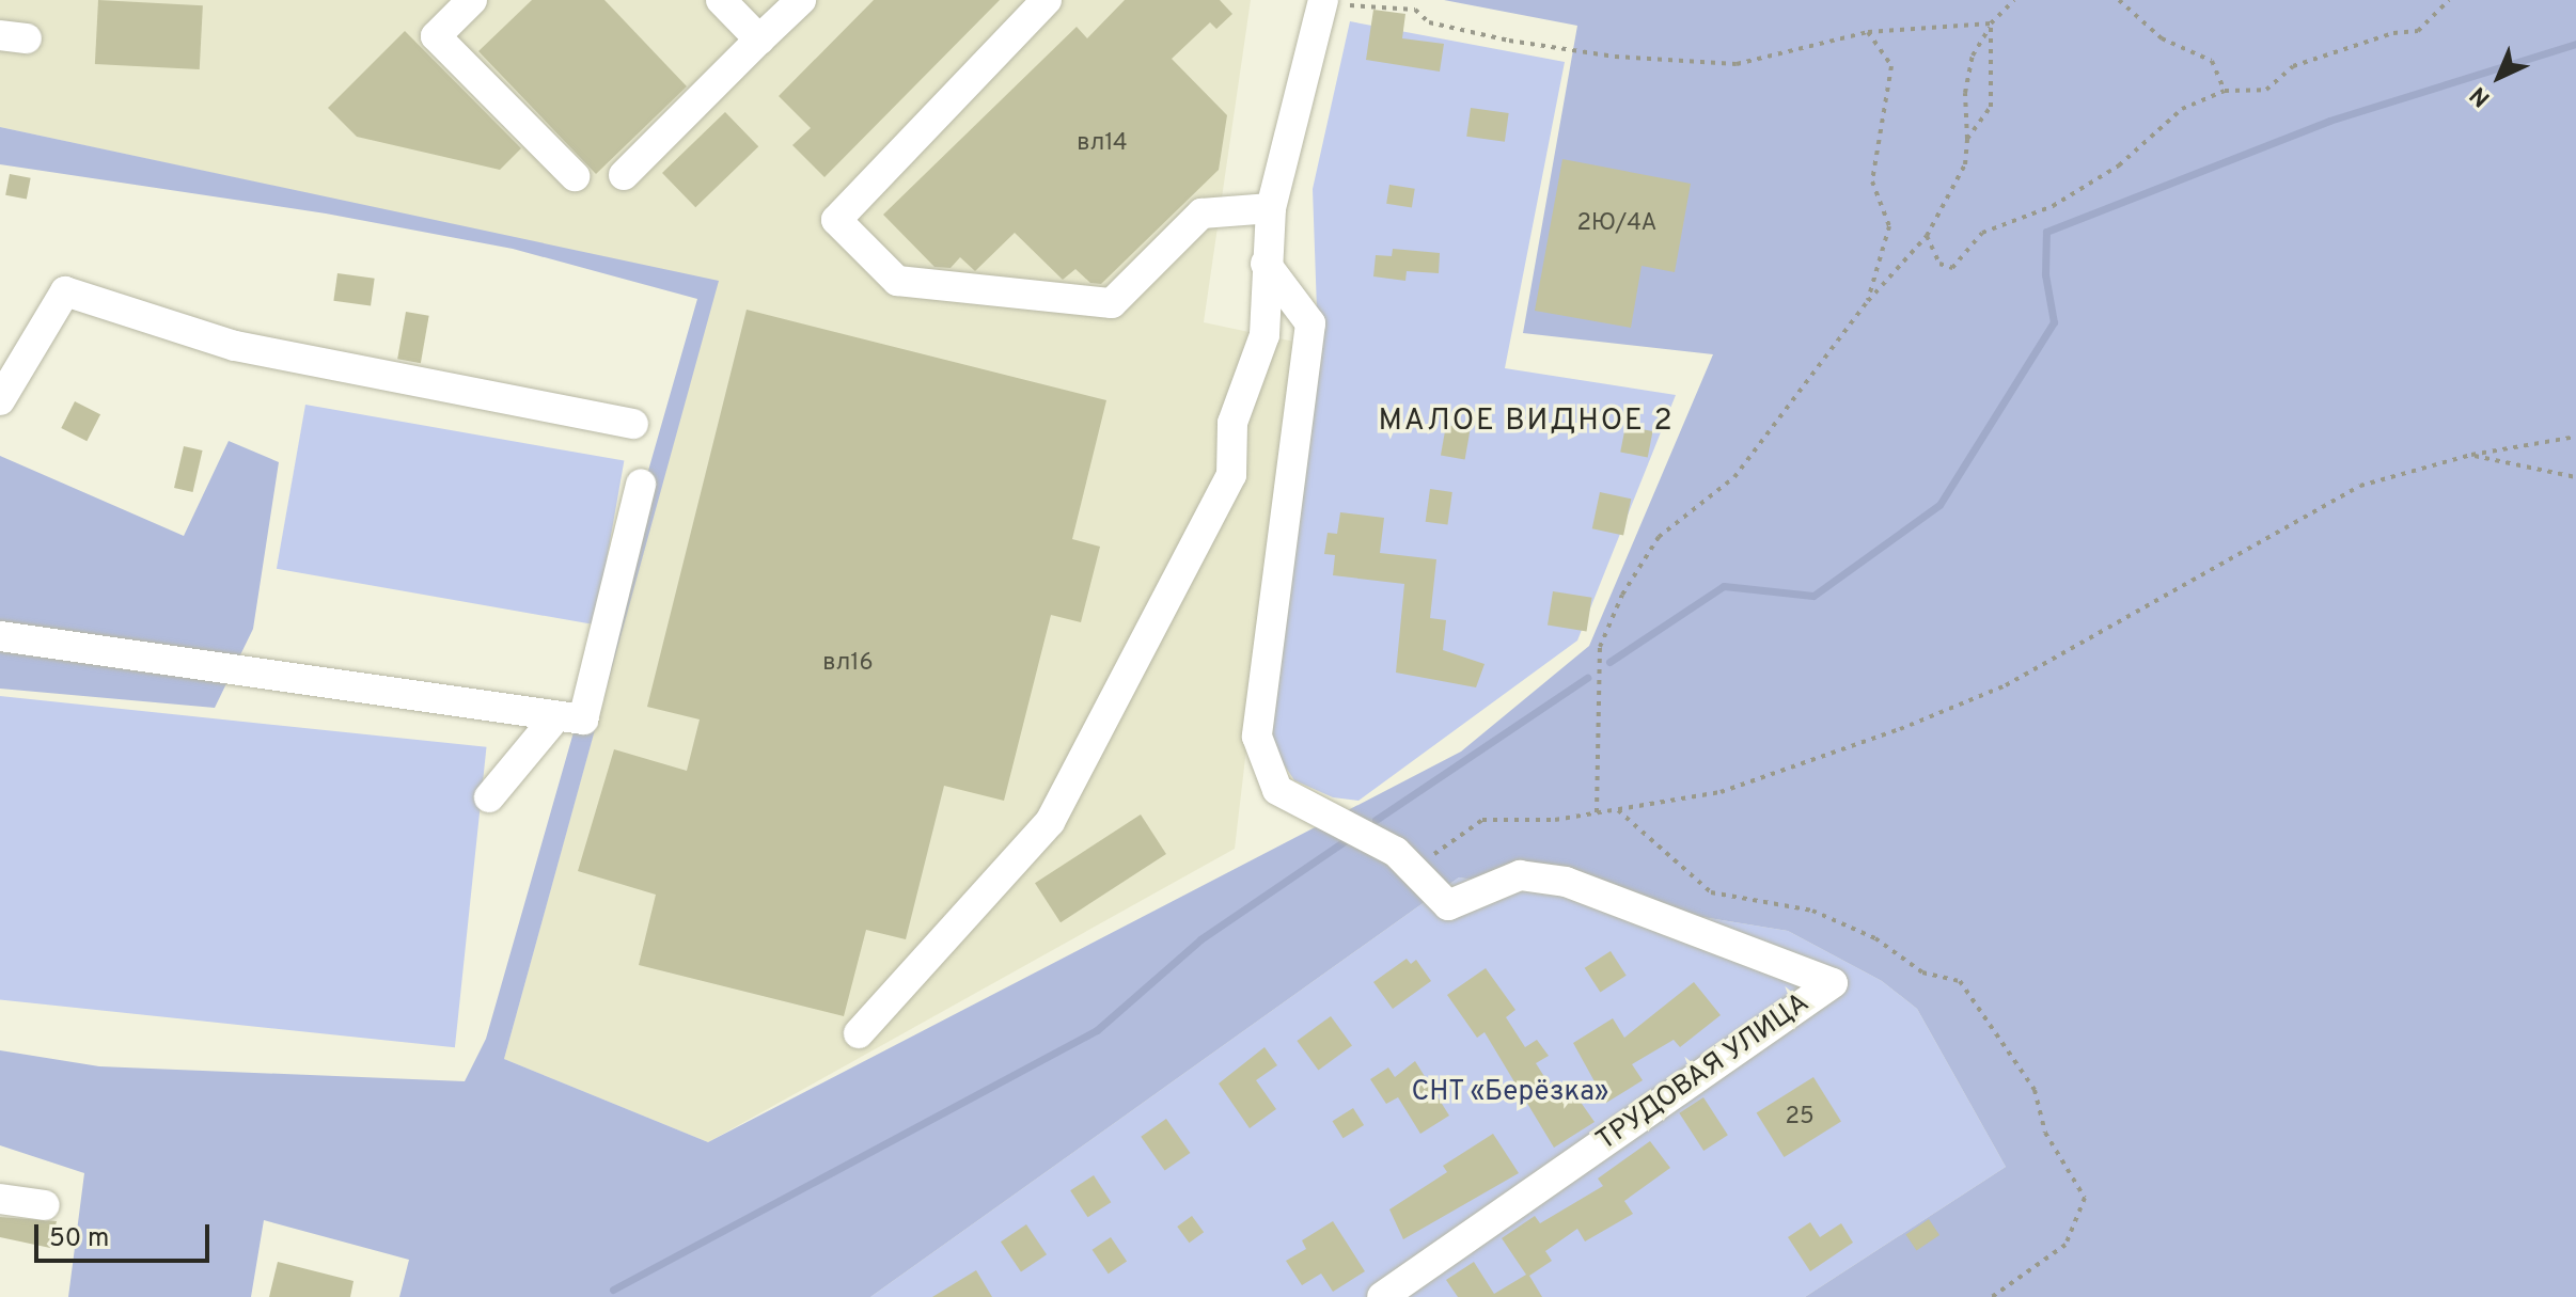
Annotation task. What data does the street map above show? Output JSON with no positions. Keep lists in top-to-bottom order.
{
  "streets": {
    "street": ["ТРУДОВАЯ УЛИЦА"]
  },
  "districts": ["МАЛОЕ ВИДНОЕ 2"],
  "parks": ["СНТ «Берёзка»"],
  "house_numbers": [
    "вл14",
    "2Ю/4А",
    "вл16",
    "25"
  ],
  "scale_bar": "50 m",
  "north": "bottom left"
}
